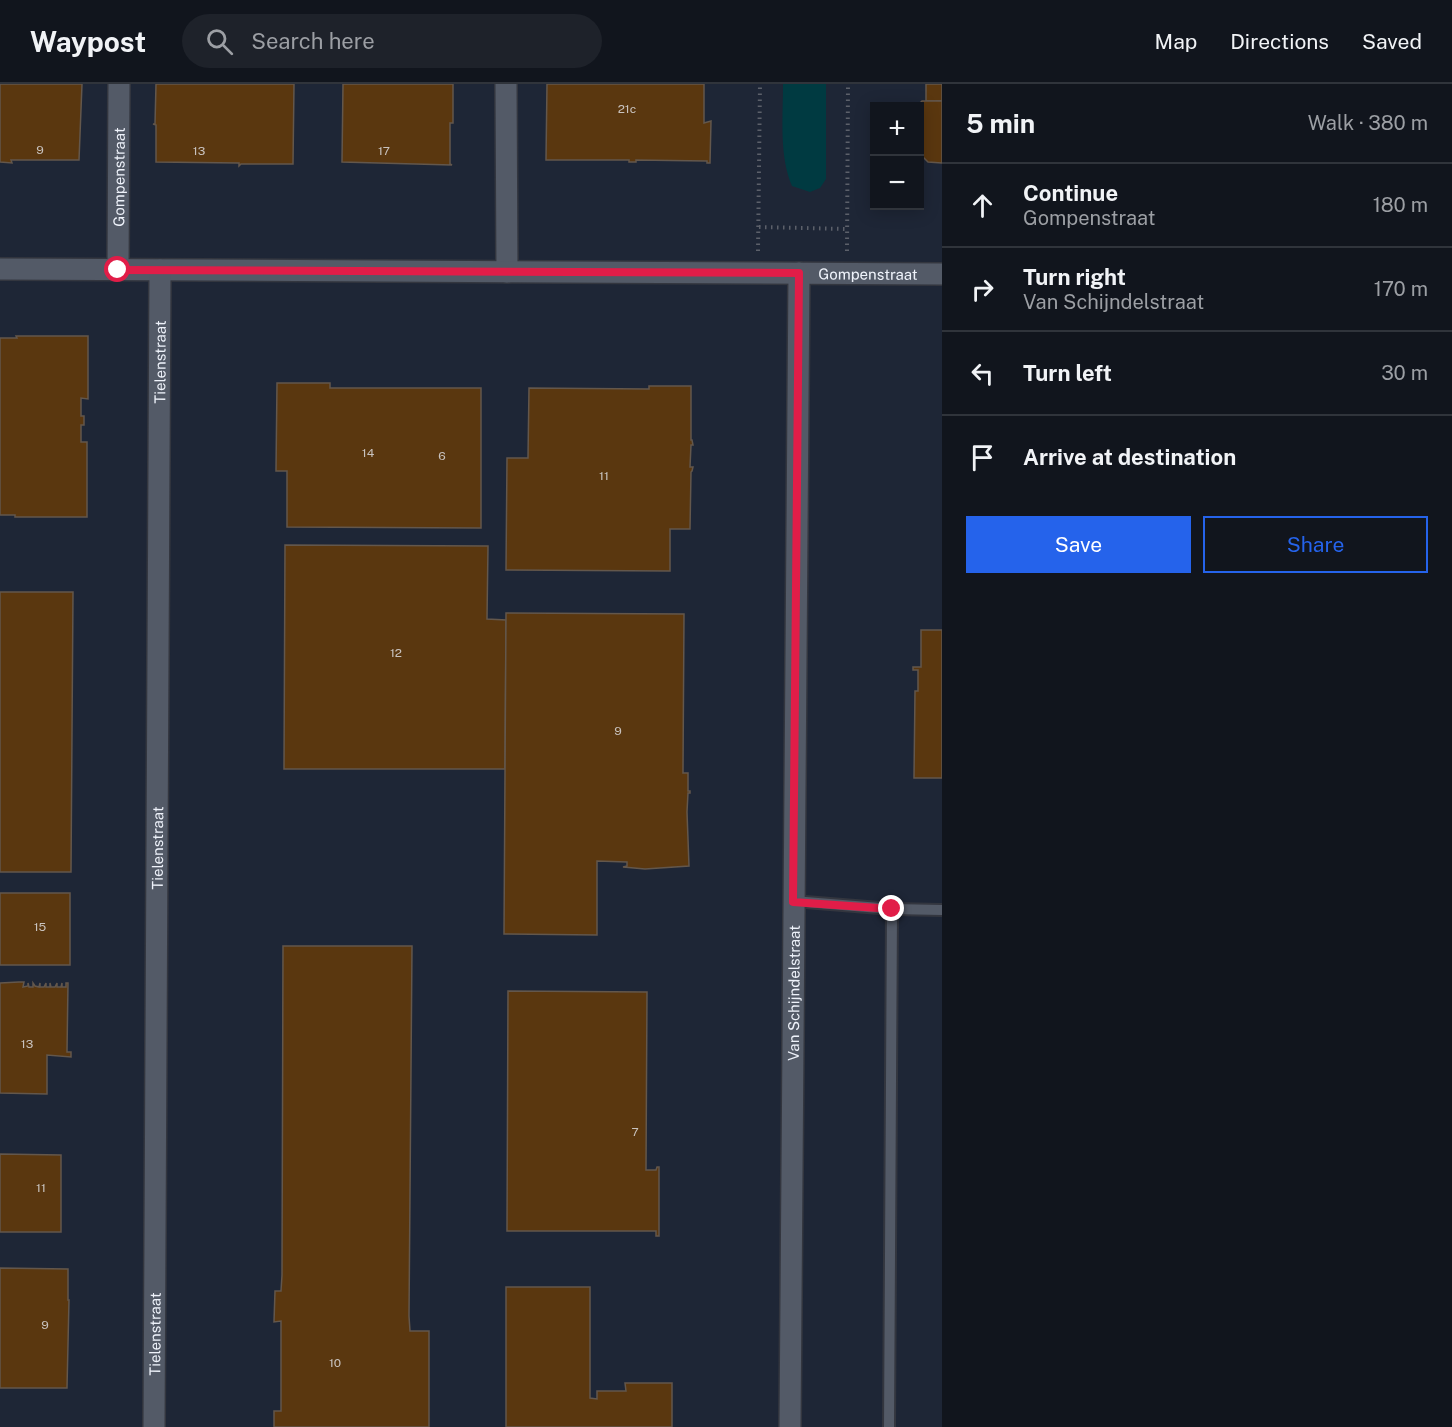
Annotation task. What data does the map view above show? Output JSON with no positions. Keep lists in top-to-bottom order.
{
  "streets": {
    "street": ["Gompenstraat", "Tielenstraat", "Van Schijndelstraat"]
  },
  "crossings": [
    ["Gompenstraat", "Tielenstraat"],
    ["Gompenstraat", "Van Schijndelstraat"]
  ],
  "house_numbers": [
    "21c",
    "9",
    "13",
    "17",
    "14",
    "6",
    "11",
    "12",
    "9",
    "15",
    "13",
    "7",
    "11",
    "9",
    "10"
  ],
  "page": {
    "header": "Waypost",
    "search": "Search here",
    "nav": ["Map", "Directions", "Saved"],
    "heading": ["5 min", "Walk · 380 m"],
    "map_buttons": ["+", "−"],
    "list": [
      ["Continue", "Gompenstraat", "180 m"],
      ["Turn right", "Van Schijndelstraat", "170 m"],
      ["Turn left", "30 m"],
      "Arrive at destination"
    ],
    "buttons": ["Save", "Share"]
  }
}
